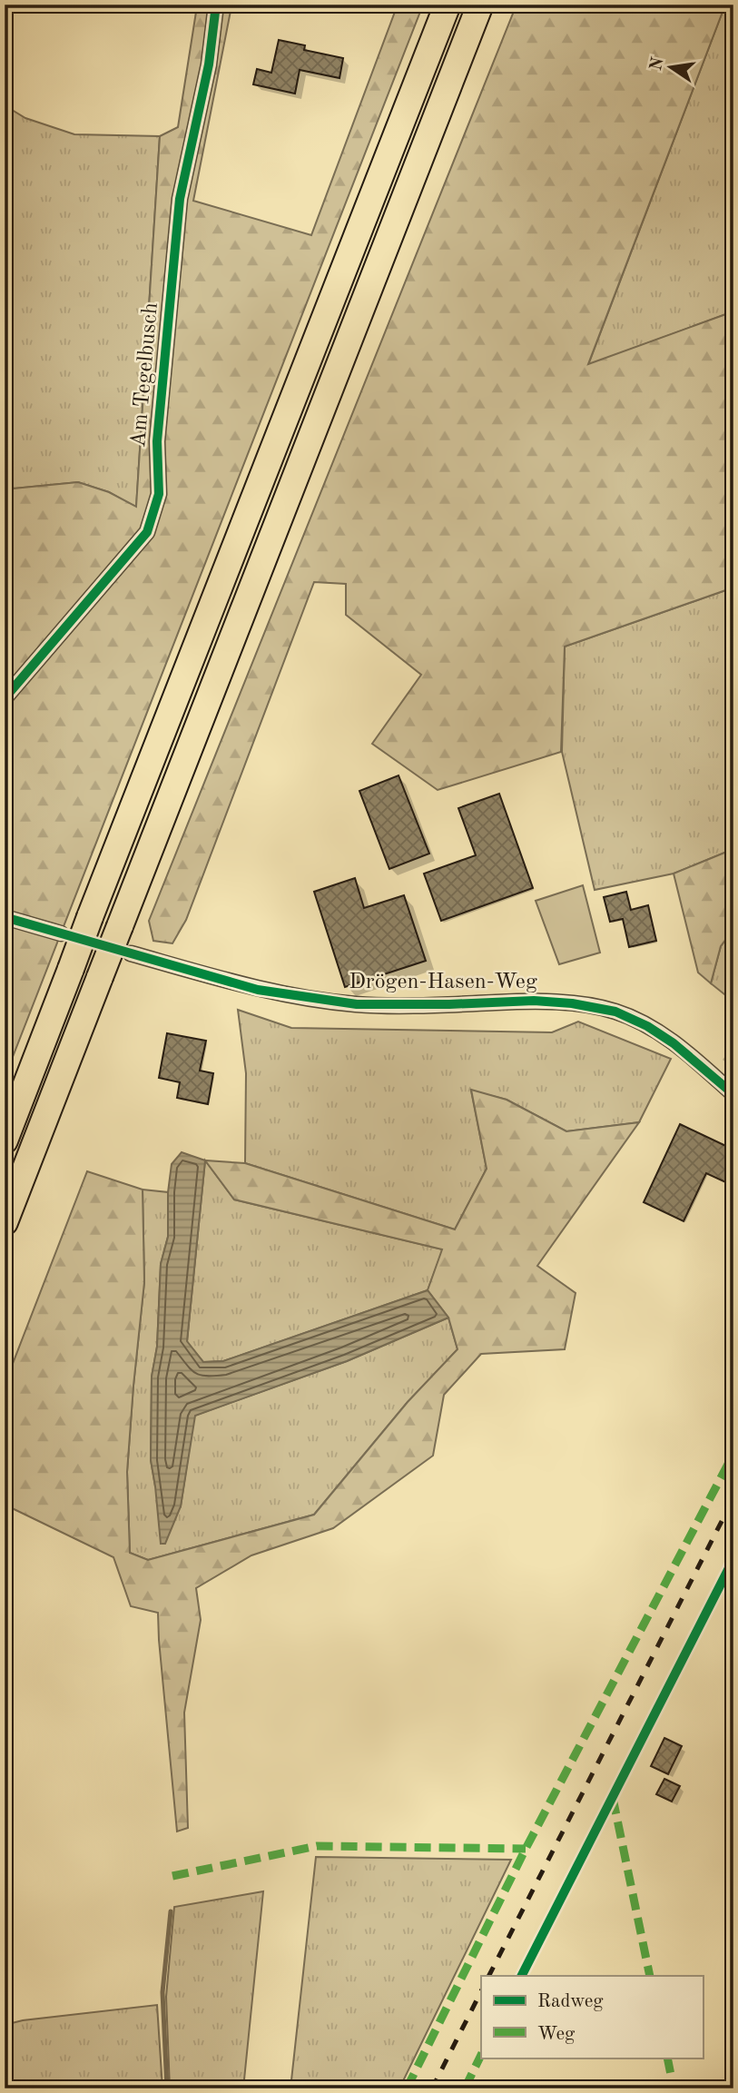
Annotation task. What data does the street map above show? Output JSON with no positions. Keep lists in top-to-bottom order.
{
  "streets": {
    "street": ["Am Tegelbusch", "Drögen-Hasen-Weg"]
  },
  "legend": ["Radweg", "Weg"],
  "north": "left"
}
